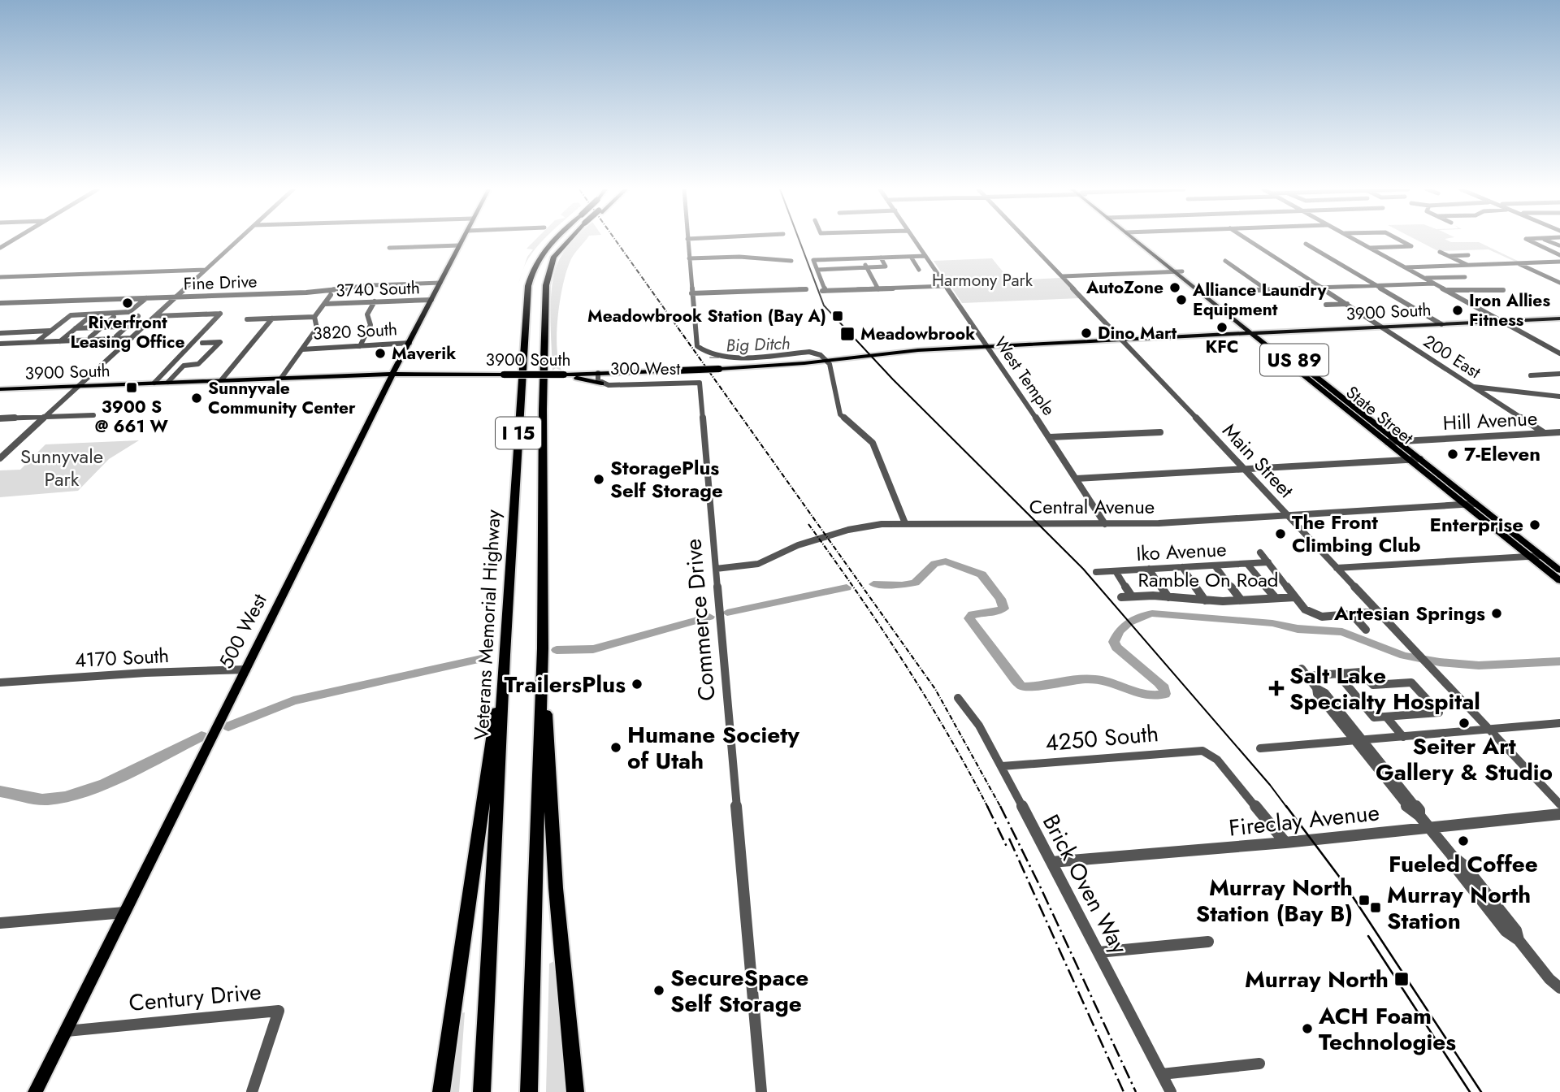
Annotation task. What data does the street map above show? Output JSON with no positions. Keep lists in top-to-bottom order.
{
  "streets": {
    "highway": ["I 15", "Veterans Memorial Highway"],
    "main road": [
      "3900 South",
      "US 89",
      "State Street",
      "500 West"
    ],
    "street": [
      "Fine Drive",
      "3740 South",
      "3820 South",
      "200 East",
      "300 West",
      "West Temple",
      "Hill Avenue",
      "Main Street",
      "Central Avenue",
      "Iko Avenue",
      "Ramble On Road",
      "Commerce Drive",
      "4170 South",
      "4250 South",
      "Fireclay Avenue",
      "Brick Oven Way",
      "Century Drive"
    ]
  },
  "crossings": [
    ["Fine Drive", "500 West"],
    ["3740 South", "500 West"],
    ["3900 South", "200 East"],
    ["3900 South", "300 West"],
    ["3900 South", "West Temple"],
    ["3900 South", "State Street"],
    ["3900 South", "Main Street"],
    ["3900 South", "500 West"],
    ["3820 South", "500 West"],
    ["200 East", "Hill Avenue"],
    ["300 West", "Commerce Drive"],
    ["West Temple", "Central Avenue"],
    ["State Street", "Hill Avenue"],
    ["State Street", "Central Avenue"],
    ["Main Street", "Central Avenue"],
    ["Central Avenue", "Commerce Drive"],
    ["500 West", "4170 South"],
    ["500 West", "Century Drive"],
    ["4250 South", "Brick Oven Way"],
    ["Fireclay Avenue", "Brick Oven Way"]
  ],
  "water": ["Big Ditch"],
  "parks": ["Harmony Park", "Sunnyvale Park"],
  "places": {
    "other": [
      "AutoZone",
      "Alliance Laundry Equipment",
      "Riverfront Leasing Office",
      "Iron Allies Fitness",
      "KFC",
      "Dino Mart",
      "Maverik",
      "Sunnyvale Community Center",
      "7-Eleven",
      "StoragePlus Self Storage",
      "Enterprise",
      "The Front Climbing Club",
      "Artesian Springs",
      "TrailersPlus",
      "Seiter Art Gallery & Studio",
      "Humane Society of Utah",
      "Fueled Coffee",
      "SecureSpace Self Storage",
      "ACH Foam Technologies"
    ],
    "transit": [
      "Meadowbrook Station (Bay A)",
      "Meadowbrook",
      "3900 S @ 661 W",
      "Murray North Station (Bay B)",
      "Murray North Station",
      "Murray North"
    ],
    "health": ["Salt Lake Specialty Hospital"]
  }
}
